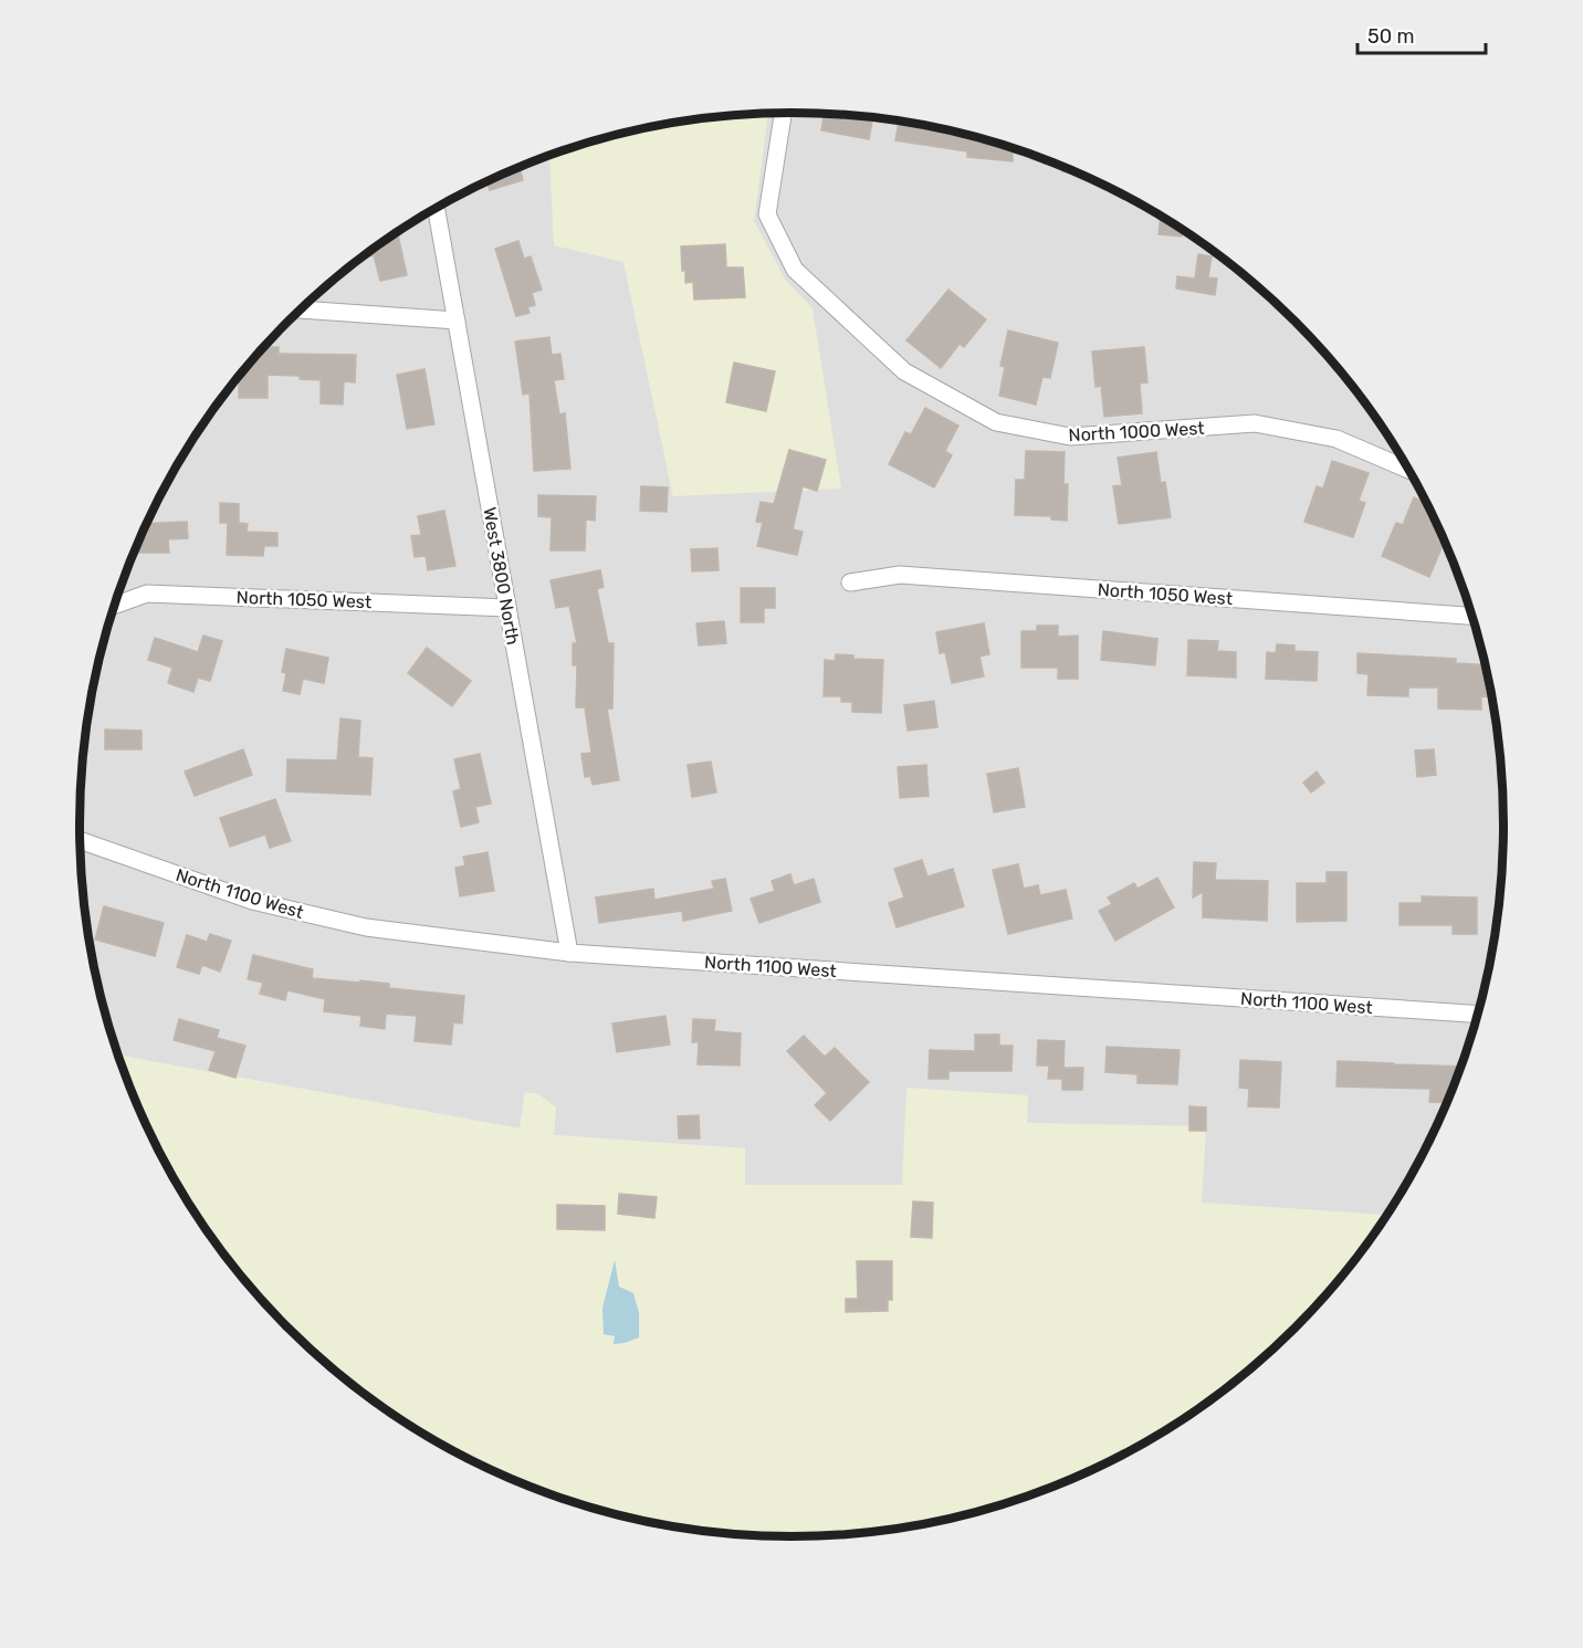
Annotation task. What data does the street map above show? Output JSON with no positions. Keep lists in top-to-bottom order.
{
  "streets": {
    "street": [
      "North 1000 West",
      "West 3800 North",
      "North 1050 West",
      "North 1100 West"
    ]
  },
  "crossings": [
    ["West 3800 North", "North 1050 West"],
    ["West 3800 North", "North 1100 West"]
  ],
  "scale_bar": "50 m"
}
